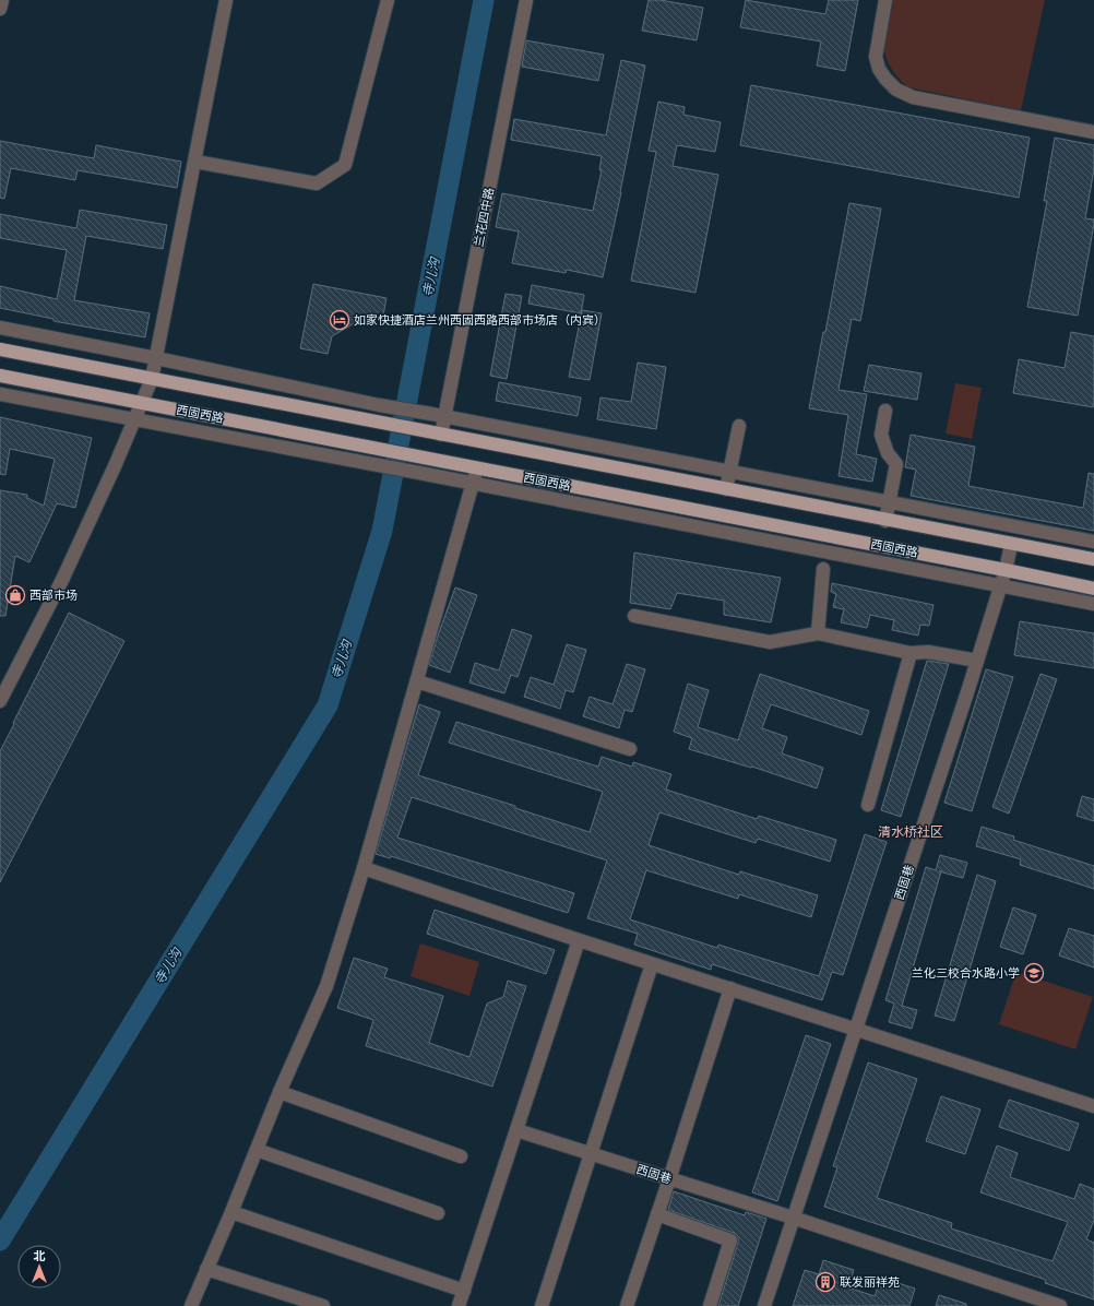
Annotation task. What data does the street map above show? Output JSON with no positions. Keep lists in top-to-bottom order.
{
  "streets": {
    "main road": ["西固西路"],
    "street": ["兰花四中路", "西固巷"]
  },
  "crossings": [
    ["兰花四中路", "西固西路"],
    ["西固西路", "西固巷"]
  ],
  "districts": ["清水桥社区"],
  "water": ["寺儿沟"],
  "places": {
    "hotel": ["如家快捷酒店兰州西固西路西部市场店（内宾）"],
    "shop": ["西部市场"],
    "school or university": ["兰化三校合水路小学"],
    "building": ["联发丽祥苑"]
  },
  "north": "top"
}
